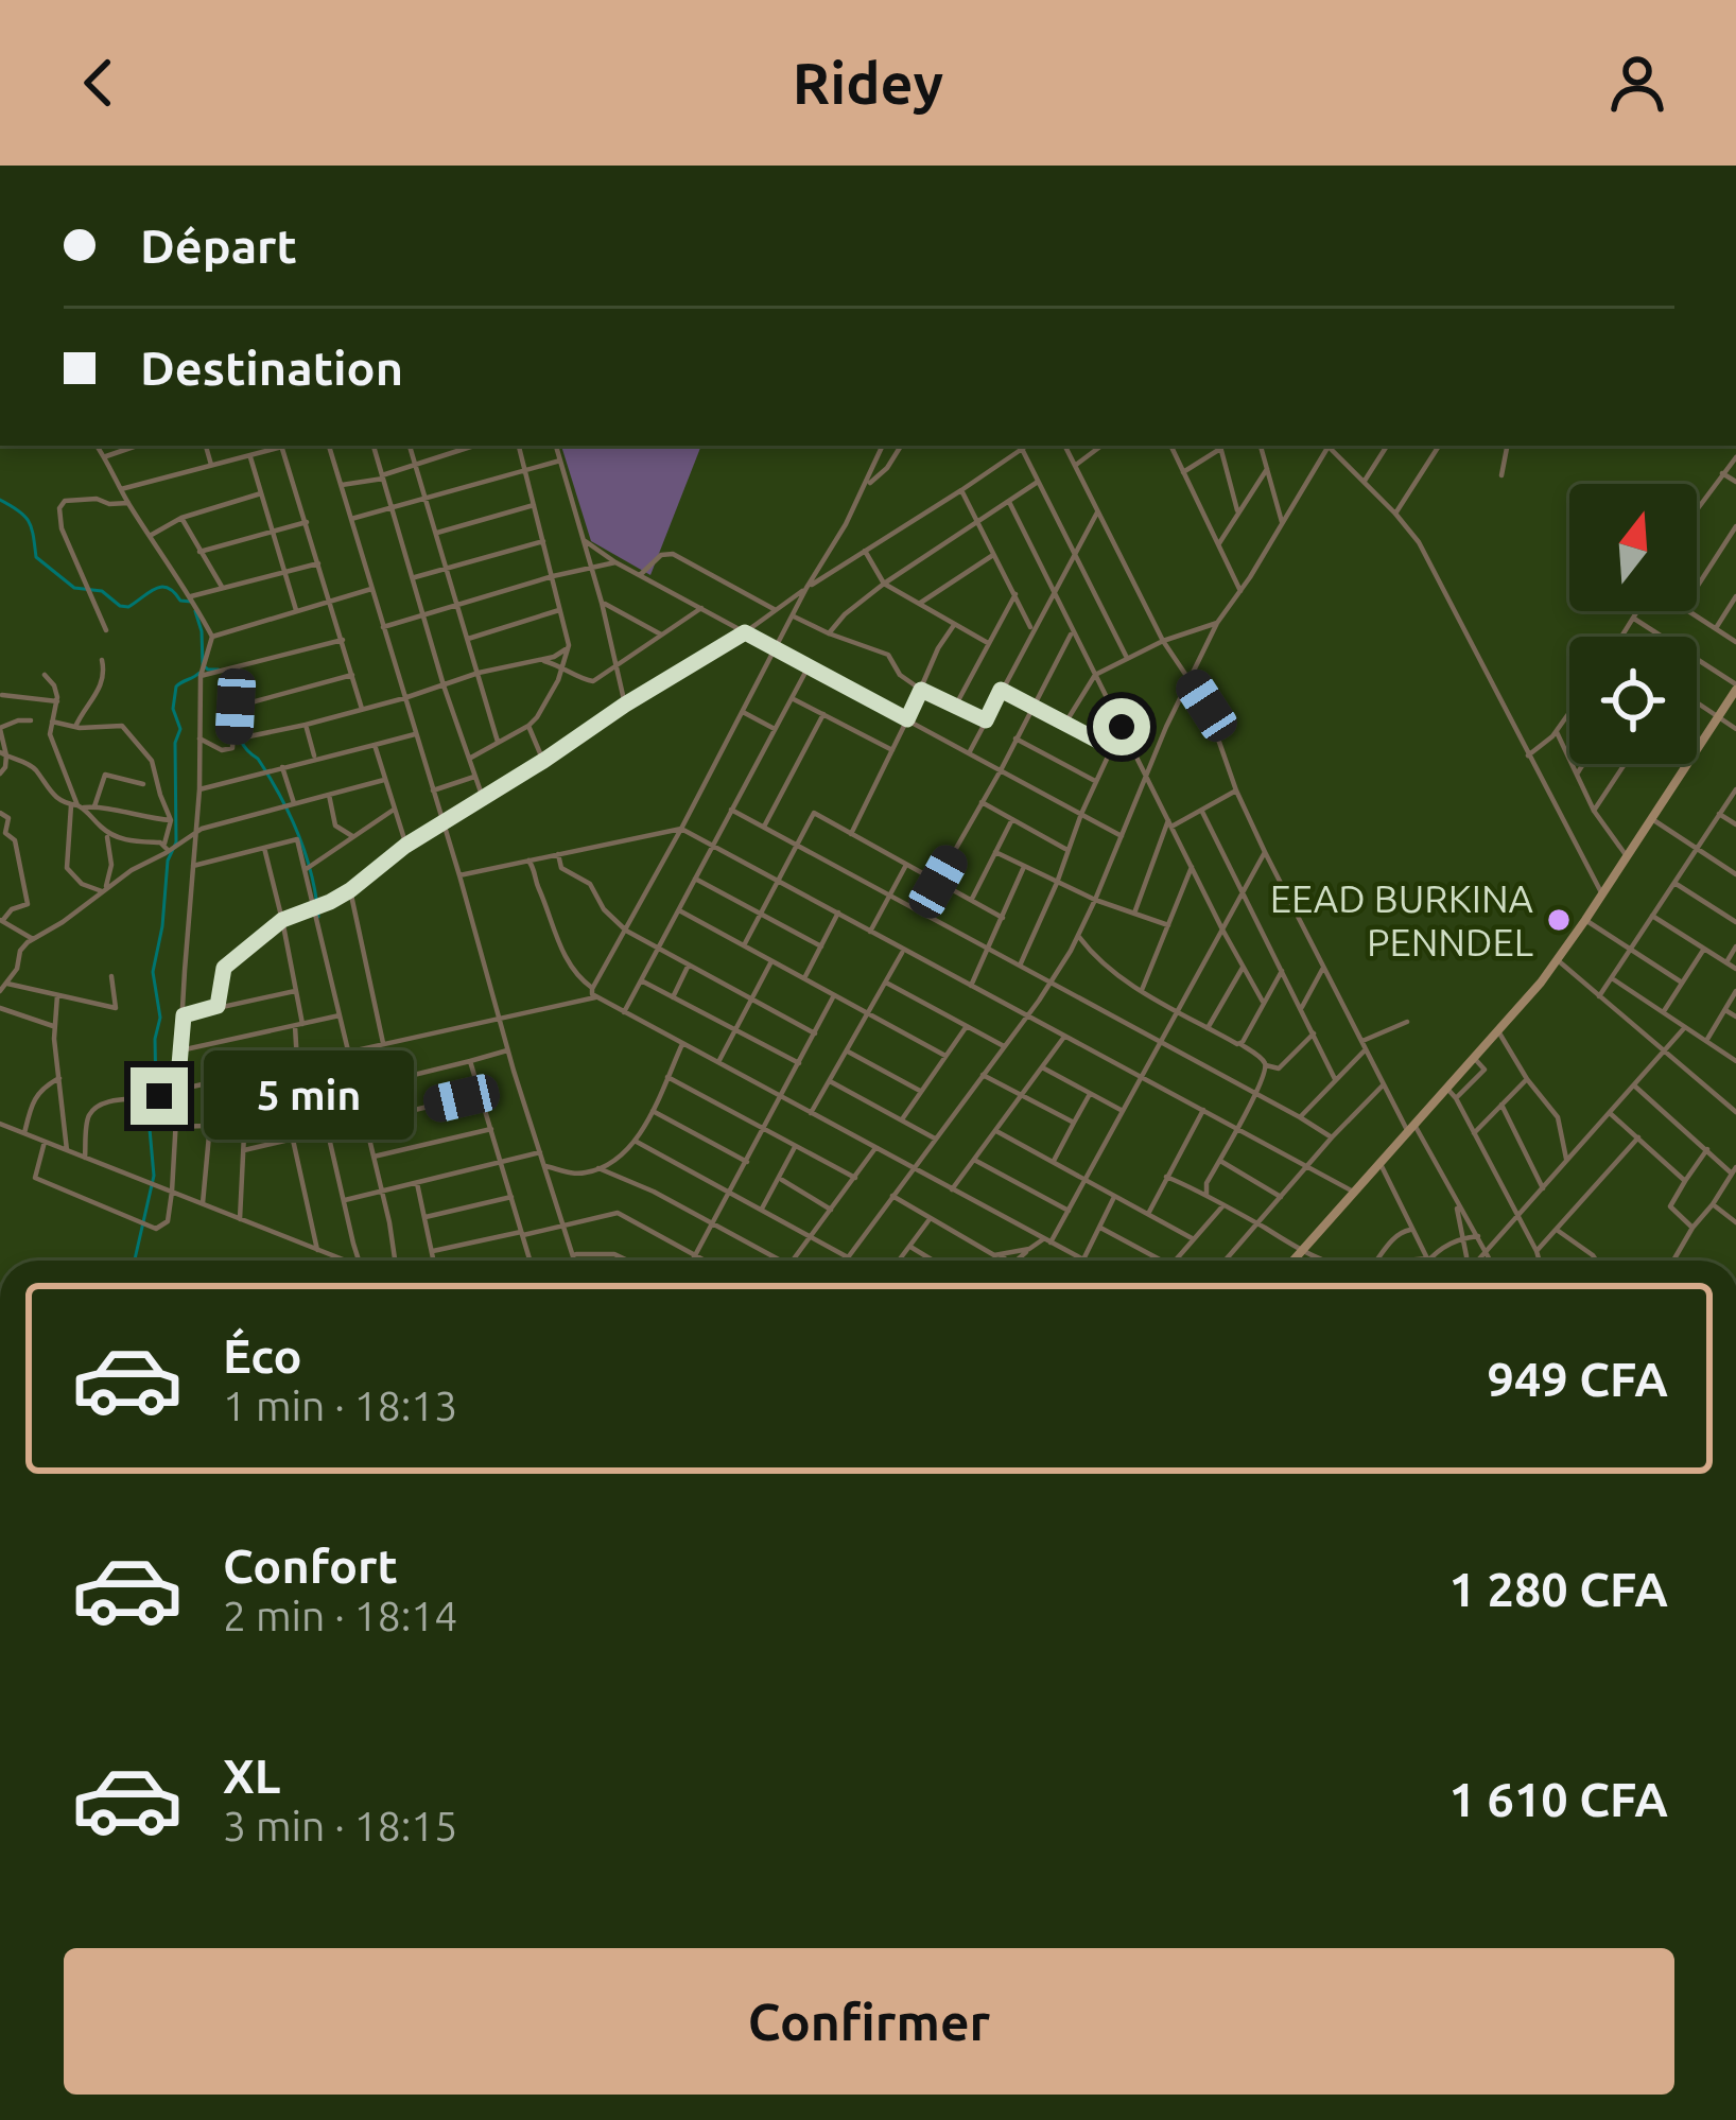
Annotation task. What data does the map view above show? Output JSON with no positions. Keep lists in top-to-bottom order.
{
  "places": ["EEAD BURKINA PENNDEL"],
  "north": "top",
  "page": {
    "header": "Ridey",
    "banner": ["Départ", "Destination"],
    "bubble": "5 min",
    "list": [
      {
        "name": "Éco",
        "note": "1 min · 18:13",
        "value": "949 CFA"
      },
      {
        "name": "Confort",
        "note": "2 min · 18:14",
        "value": "1 280 CFA"
      },
      {
        "name": "XL",
        "note": "3 min · 18:15",
        "value": "1 610 CFA"
      }
    ],
    "buttons": "Confirmer"
  }
}
